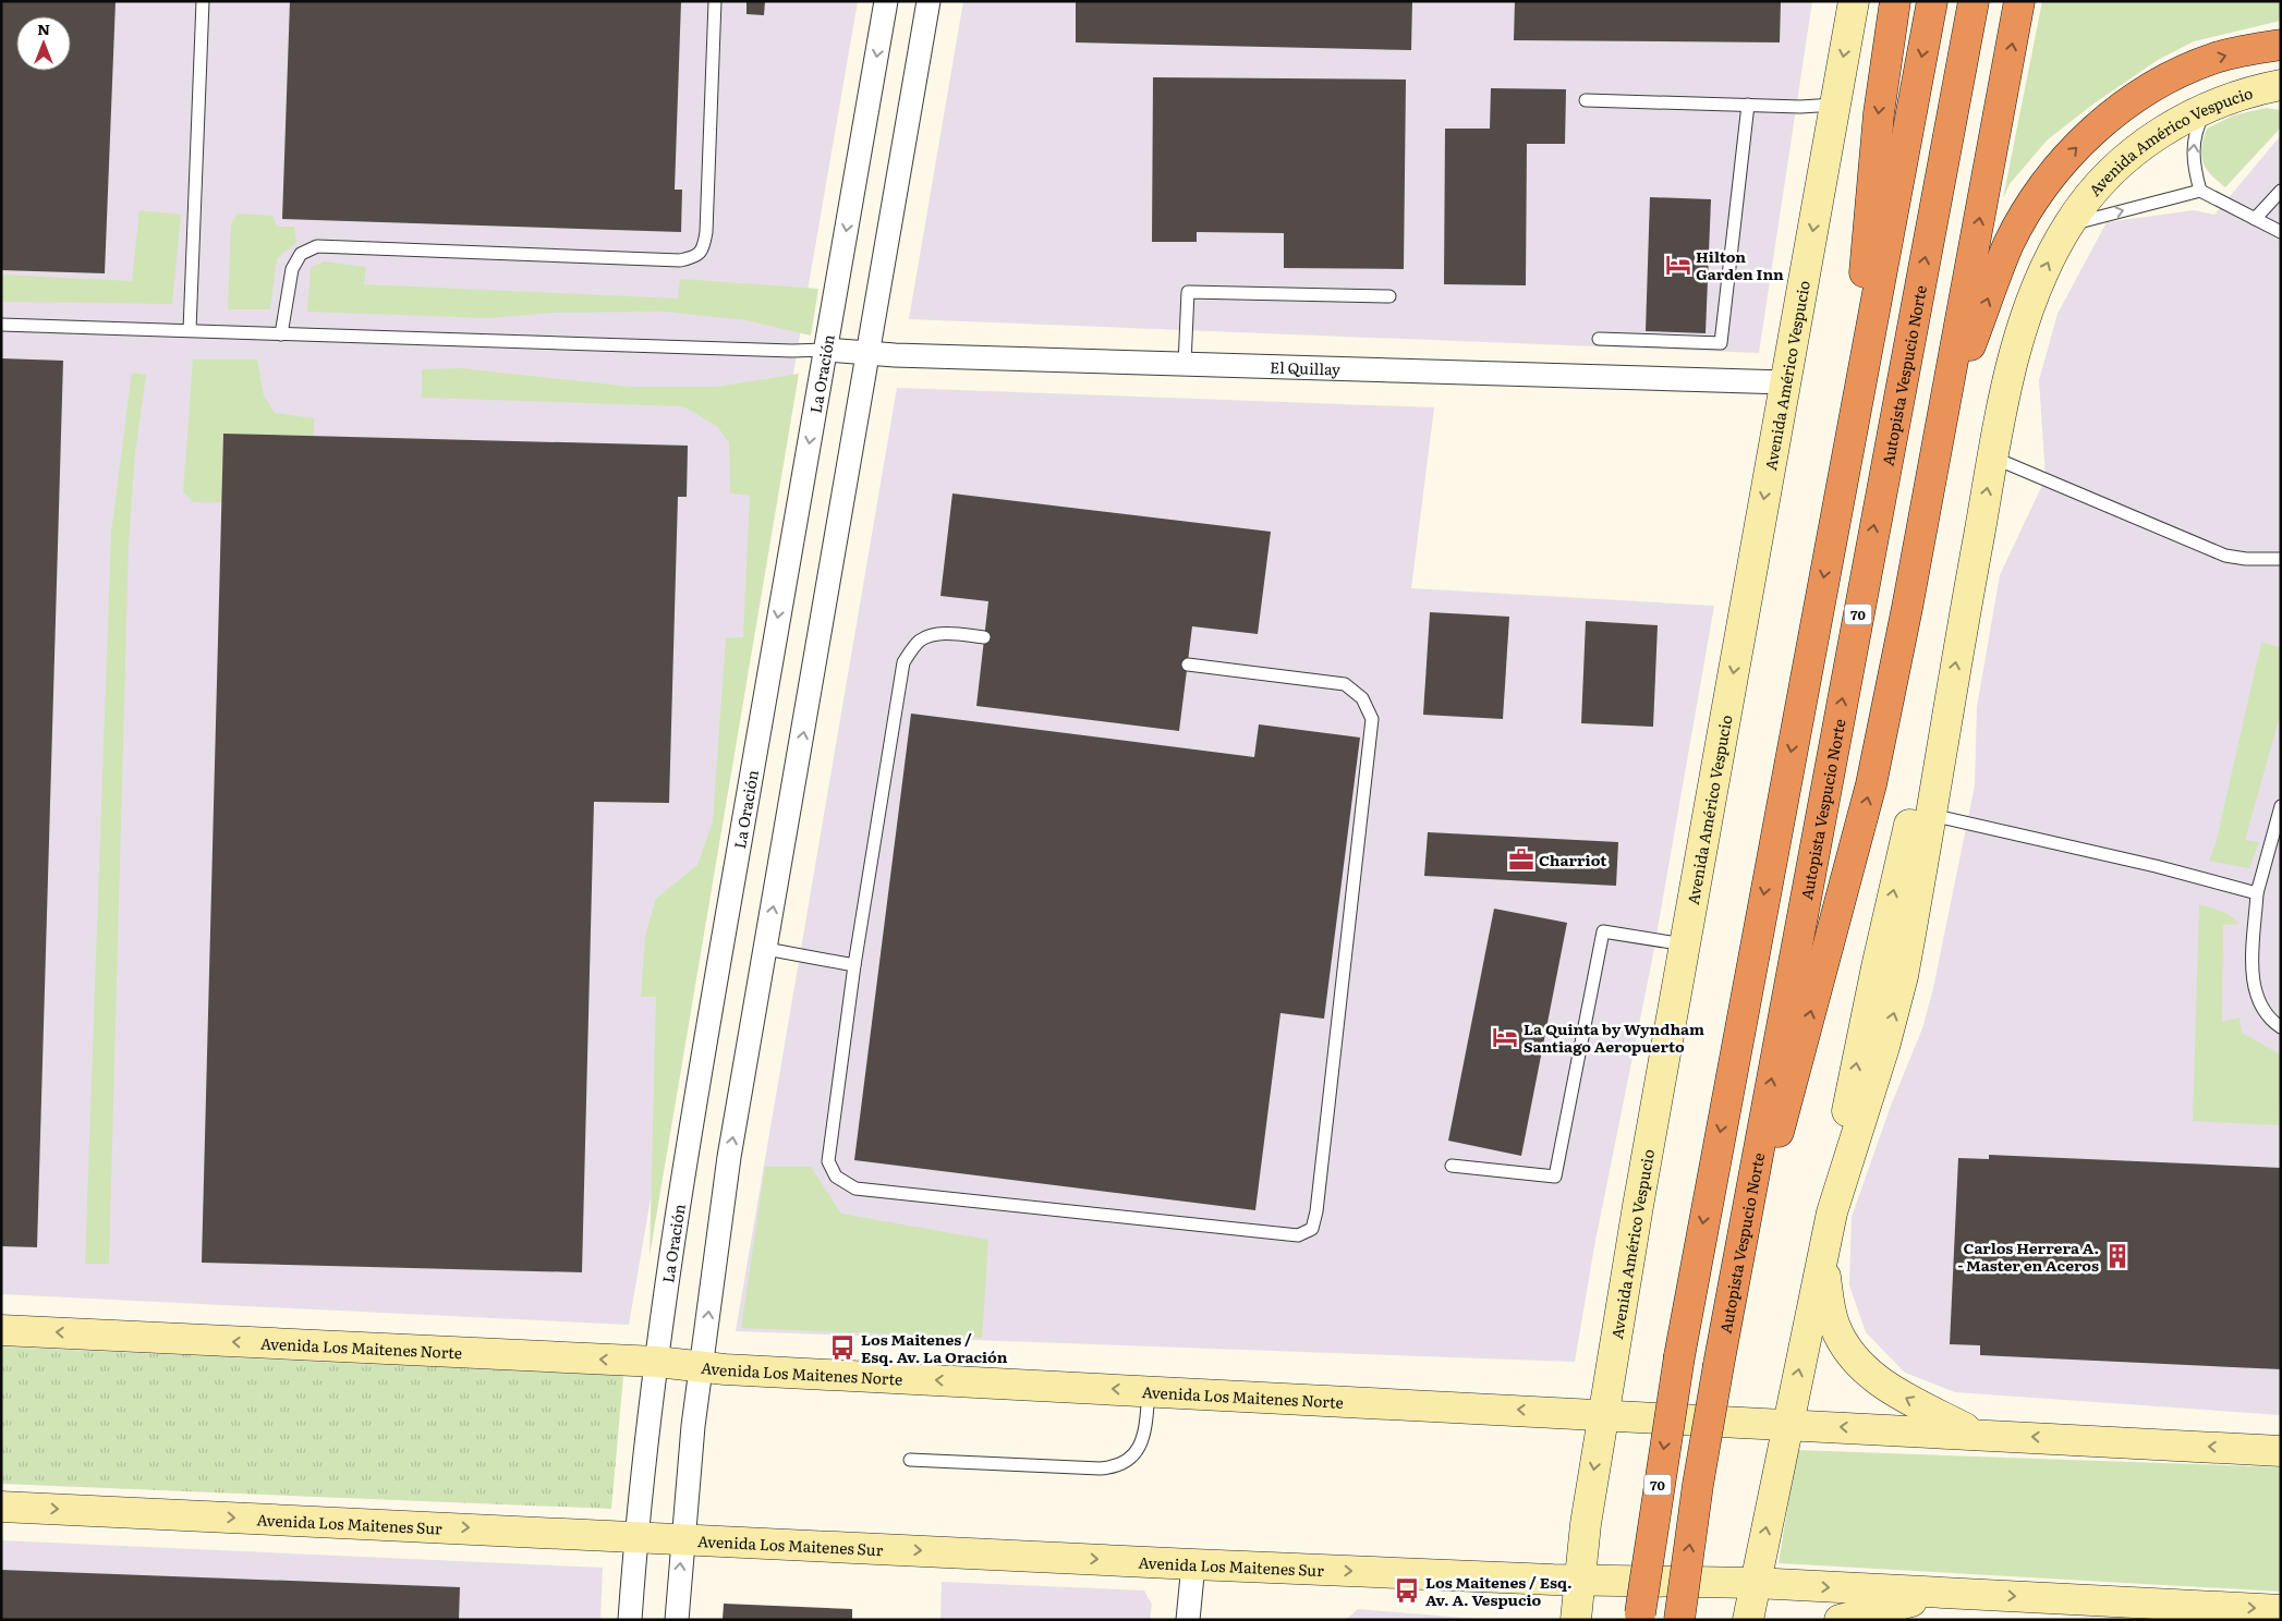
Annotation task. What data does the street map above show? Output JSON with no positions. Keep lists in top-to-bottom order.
{
  "streets": {
    "highway": ["Autopista Vespucio Norte", "70"],
    "street": [
      "Avenida Américo Vespucio",
      "El Quillay",
      "La Oración",
      "Avenida Los Maitenes Norte",
      "Avenida Los Maitenes Sur"
    ]
  },
  "crossings": [
    ["Avenida Américo Vespucio", "El Quillay"],
    ["Avenida Américo Vespucio", "Avenida Los Maitenes Norte"],
    ["Avenida Américo Vespucio", "Avenida Los Maitenes Sur"],
    ["El Quillay", "La Oración"],
    ["La Oración", "Avenida Los Maitenes Norte"],
    ["La Oración", "Avenida Los Maitenes Sur"]
  ],
  "one_way": ["Avenida Los Maitenes Norte", "Avenida Los Maitenes Sur"],
  "places": {
    "hotel": ["Hilton Garden Inn", "La Quinta by Wyndham Santiago Aeropuerto"],
    "office": ["Charriot"],
    "building": ["Carlos Herrera A. - Master en Aceros"],
    "bus stop": ["Los Maitenes / Esq. Av. La Oración", "Los Maitenes / Esq. Av. A. Vespucio"]
  },
  "north": "top"
}
